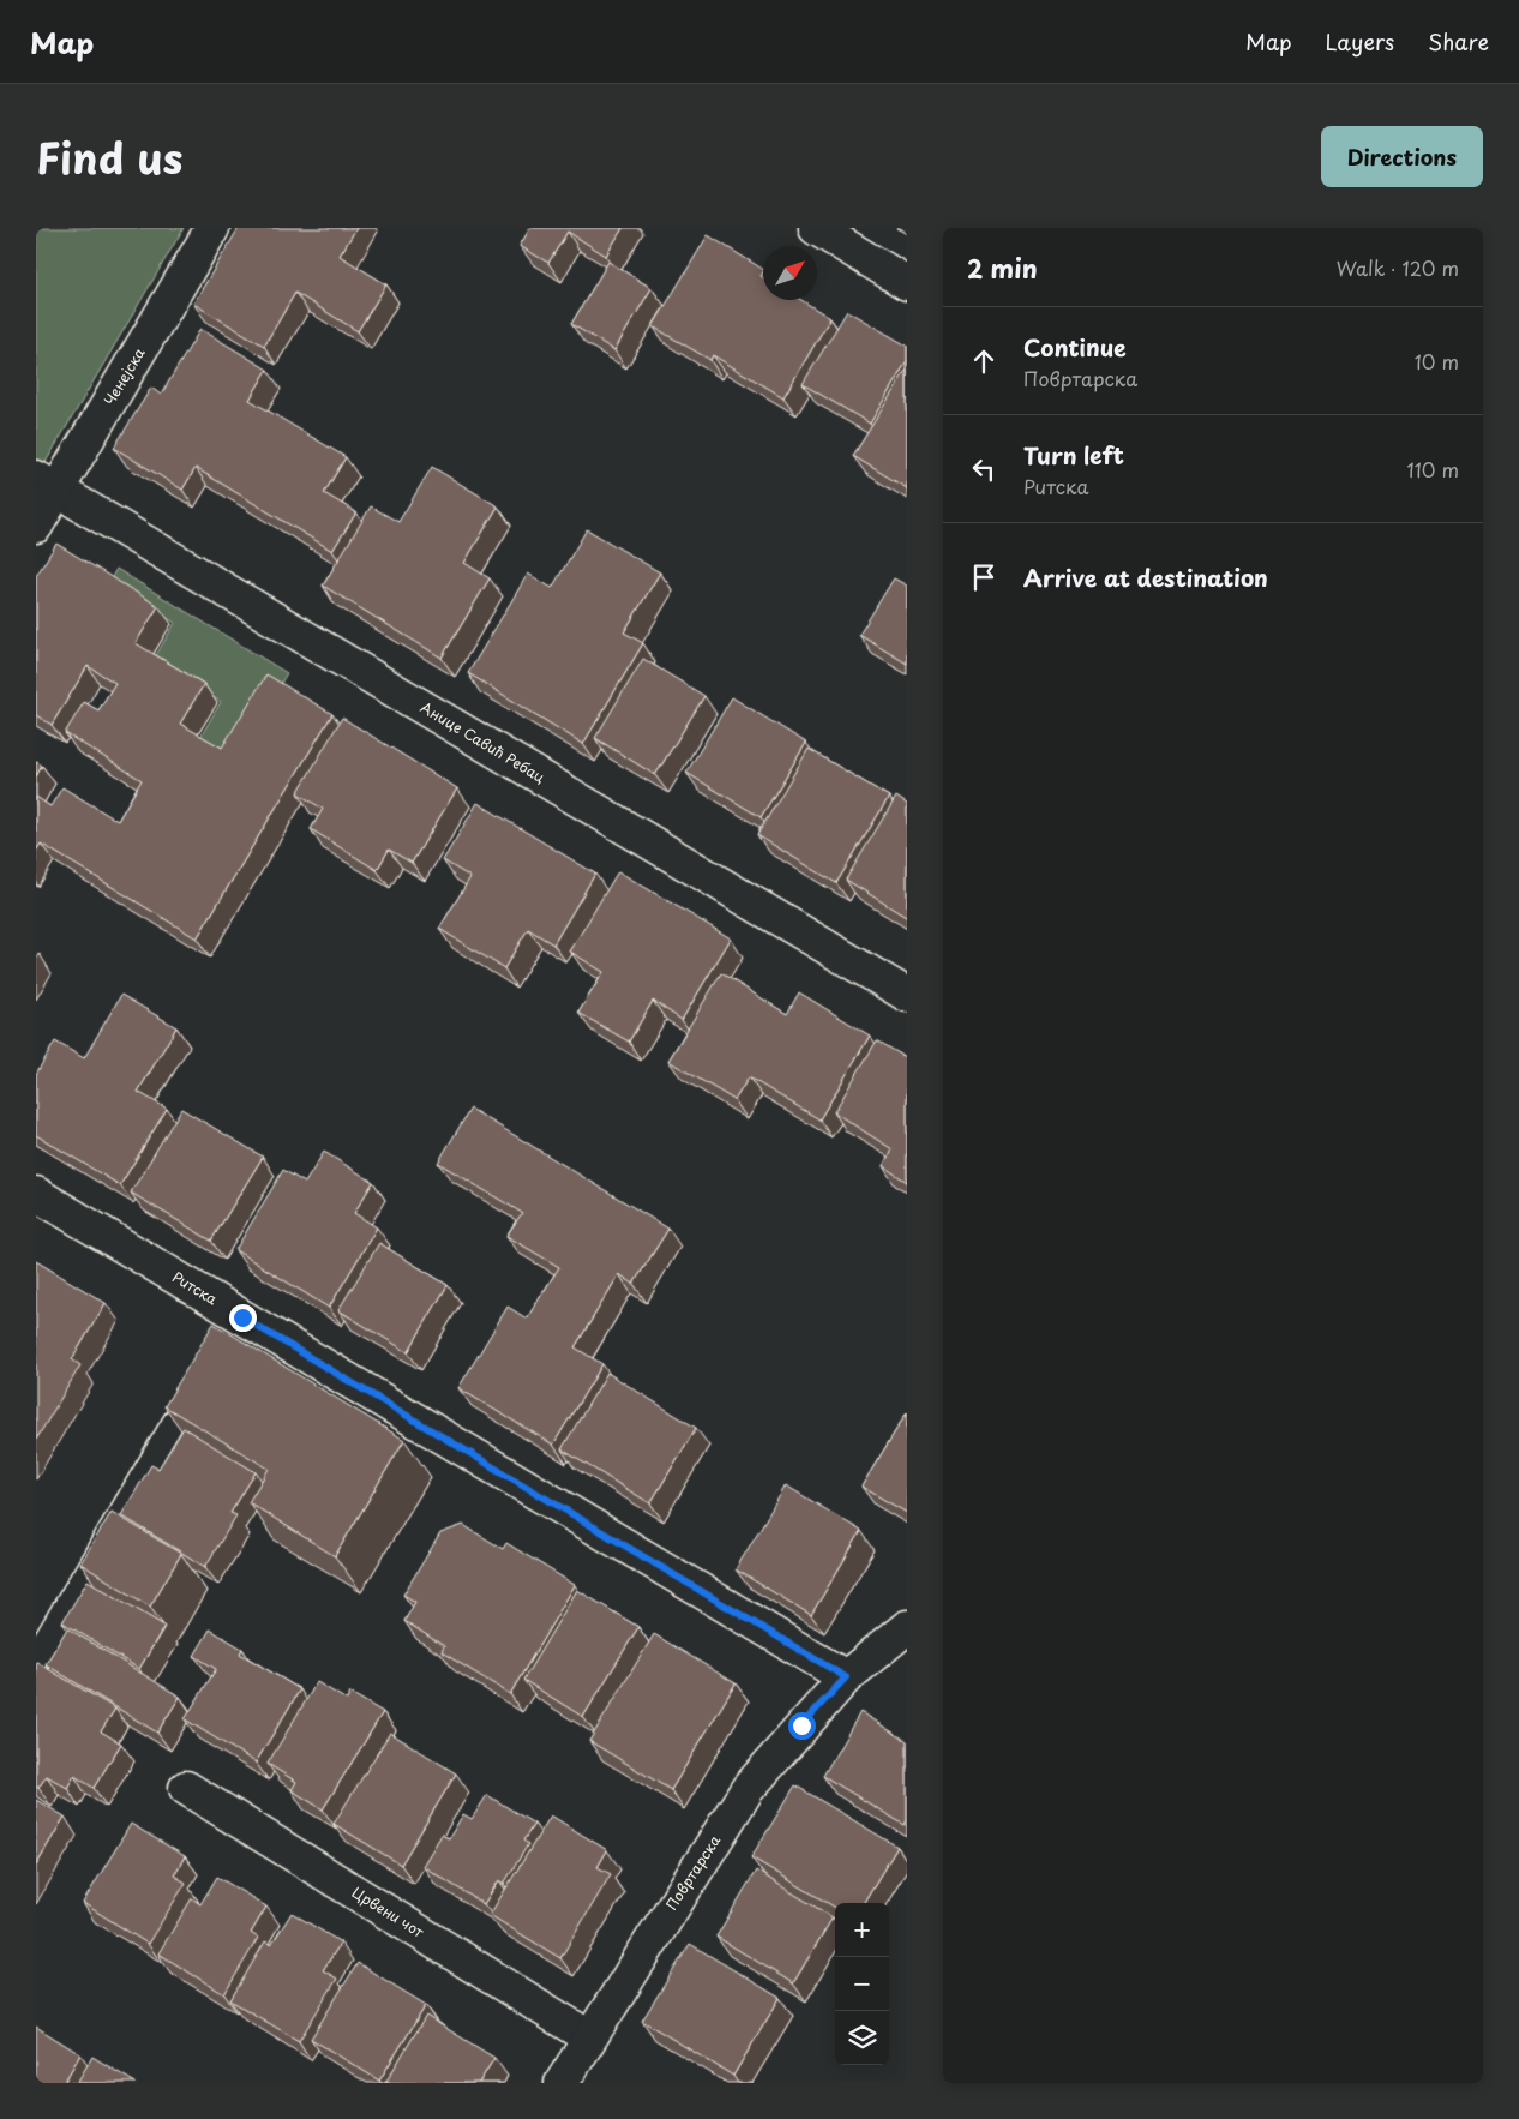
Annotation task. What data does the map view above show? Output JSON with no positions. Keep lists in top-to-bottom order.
{
  "streets": {
    "street": [
      "Ченејска",
      "Анице Савић Ребац",
      "Ритска",
      "Повртарска",
      "Црвени чот"
    ]
  },
  "crossings": [
    ["Ченејска", "Анице Савић Ребац"],
    ["Ритска", "Повртарска"],
    ["Повртарска", "Црвени чот"]
  ],
  "north": "top right",
  "page": {
    "header": "Map",
    "nav": ["Map", "Layers", "Share"],
    "title": "Find us",
    "buttons": "Directions",
    "heading": ["2 min", "Walk · 120 m"],
    "list": [
      ["Continue", "Повртарска", "10 m"],
      ["Turn left", "Ритска", "110 m"],
      "Arrive at destination"
    ],
    "map_buttons": ["+", "−"]
  }
}
